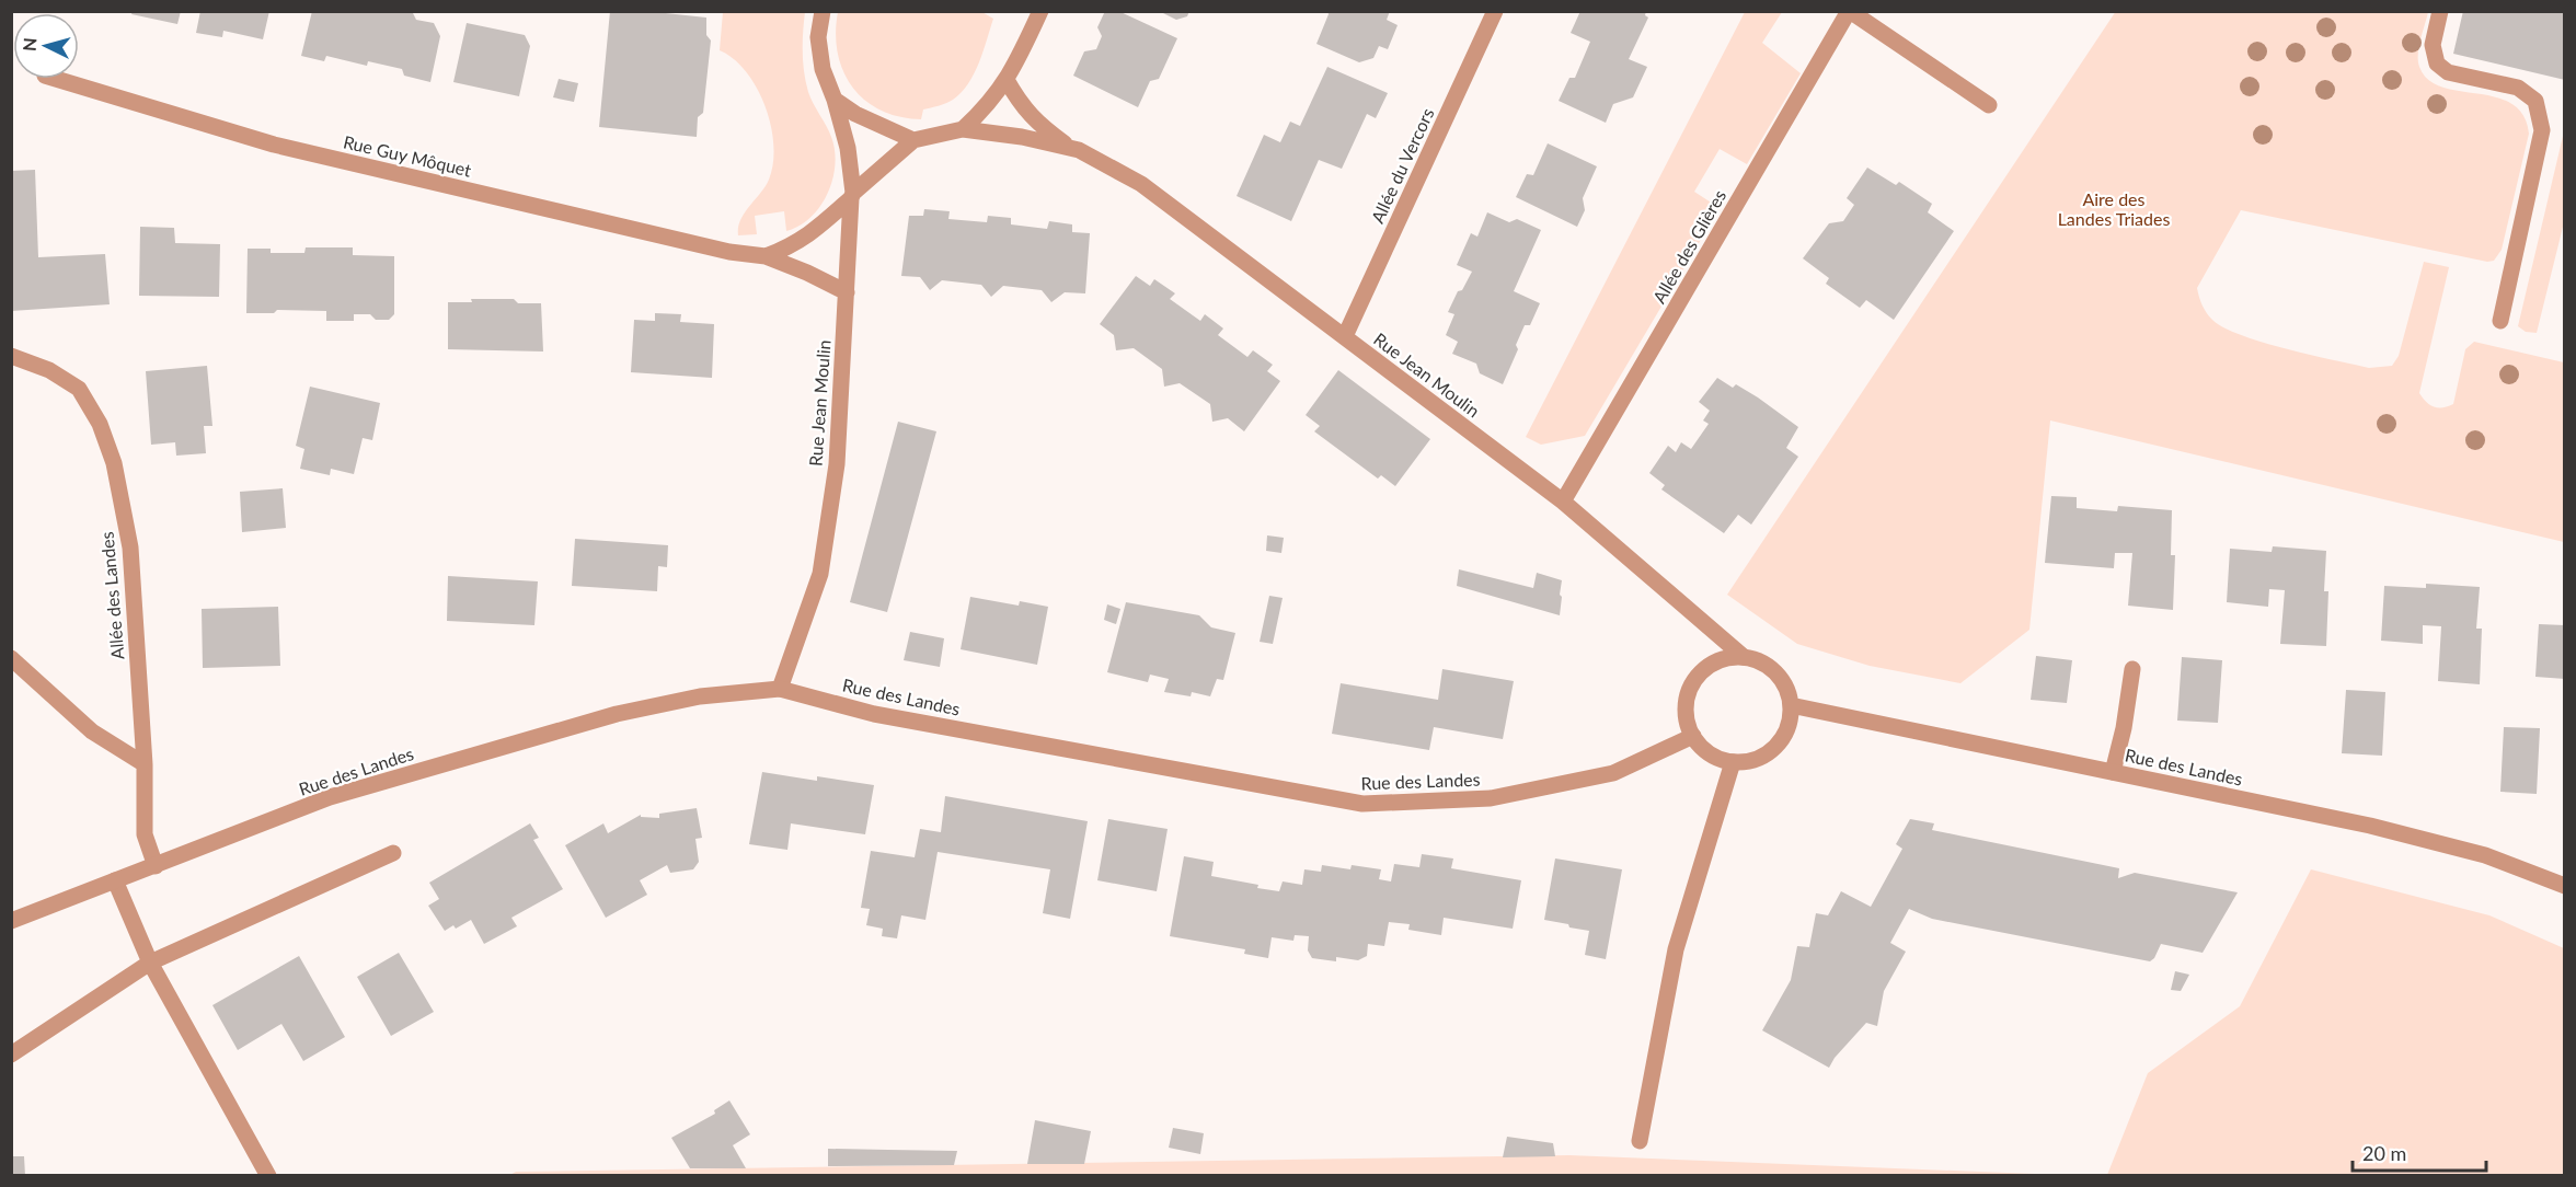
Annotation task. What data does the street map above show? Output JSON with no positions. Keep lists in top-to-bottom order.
{
  "streets": {
    "street": [
      "Rue Guy Môquet",
      "Allée du Vercors",
      "Allée des Glières",
      "Rue Jean Moulin",
      "Allée des Landes",
      "Rue des Landes"
    ]
  },
  "crossings": [
    ["Rue Guy Môquet", "Rue Jean Moulin"],
    ["Allée du Vercors", "Rue Jean Moulin"],
    ["Allée des Glières", "Rue Jean Moulin"],
    ["Rue Jean Moulin", "Rue des Landes"],
    ["Allée des Landes", "Rue des Landes"]
  ],
  "parks": ["Aire des Landes Triades"],
  "scale_bar": "20 m",
  "north": "left"
}
